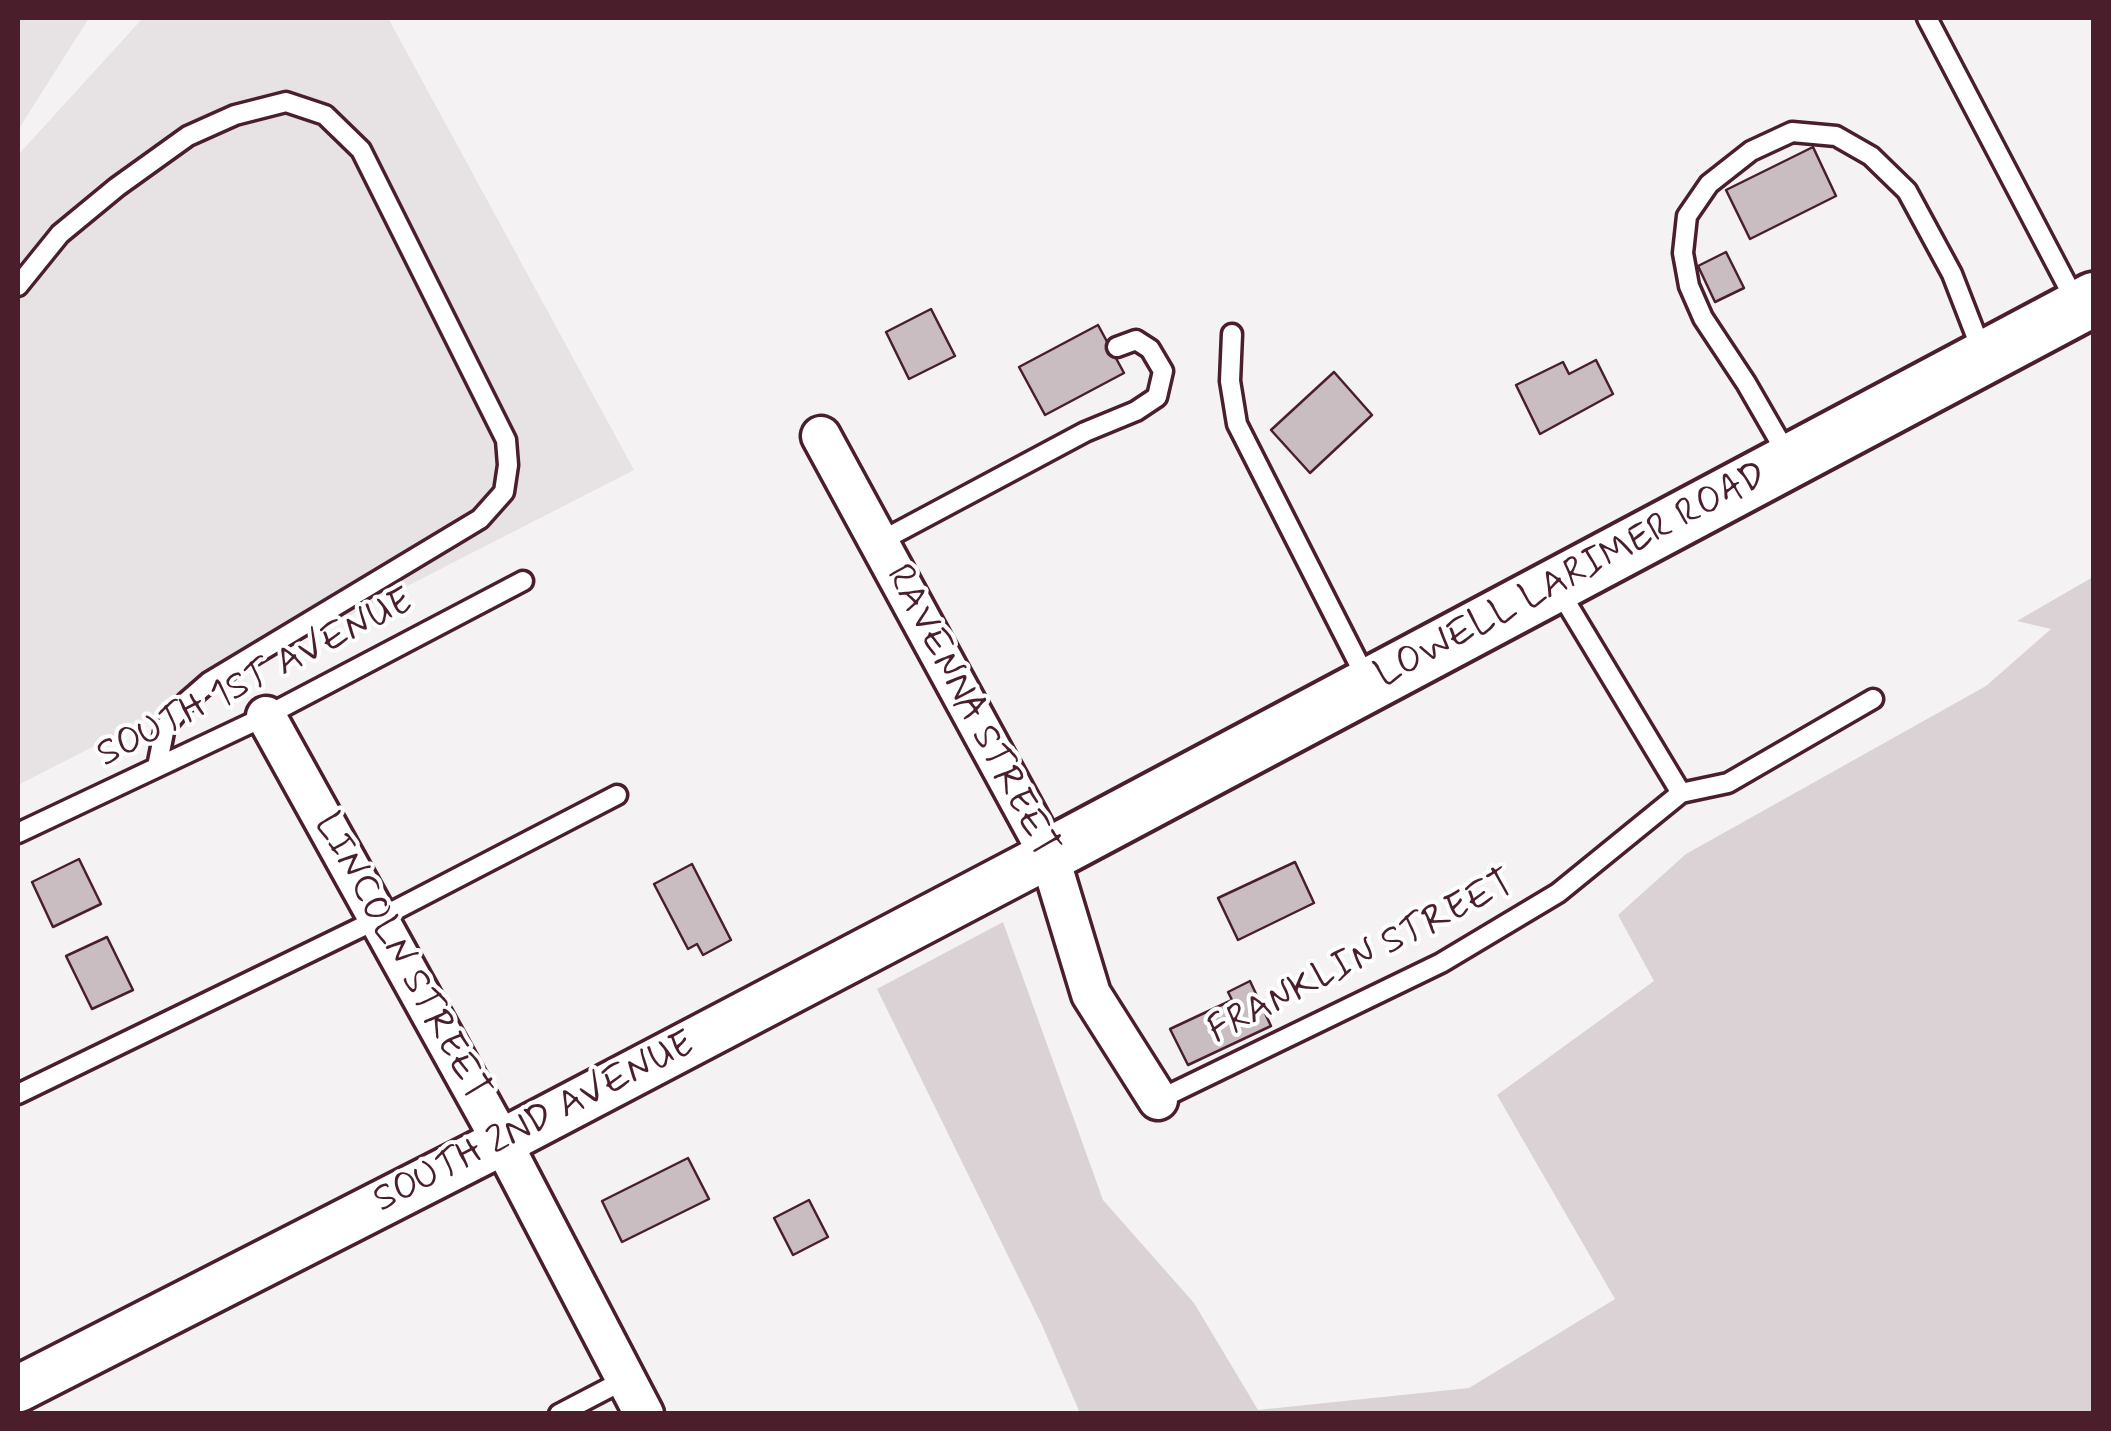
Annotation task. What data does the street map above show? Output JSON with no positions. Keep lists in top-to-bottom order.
{
  "streets": {
    "main road": ["LOWELL LARIMER ROAD"],
    "street": ["RAVENNA STREET", "LINCOLN STREET", "SOUTH 2ND AVENUE"],
    "lane": ["SOUTH 1ST AVENUE", "FRANKLIN STREET"]
  },
  "crossings": [
    ["LOWELL LARIMER ROAD", "RAVENNA STREET"],
    ["LOWELL LARIMER ROAD", "SOUTH 2ND AVENUE"],
    ["SOUTH 1ST AVENUE", "LINCOLN STREET"],
    ["RAVENNA STREET", "FRANKLIN STREET"],
    ["RAVENNA STREET", "SOUTH 2ND AVENUE"],
    ["LINCOLN STREET", "SOUTH 2ND AVENUE"]
  ]
}
